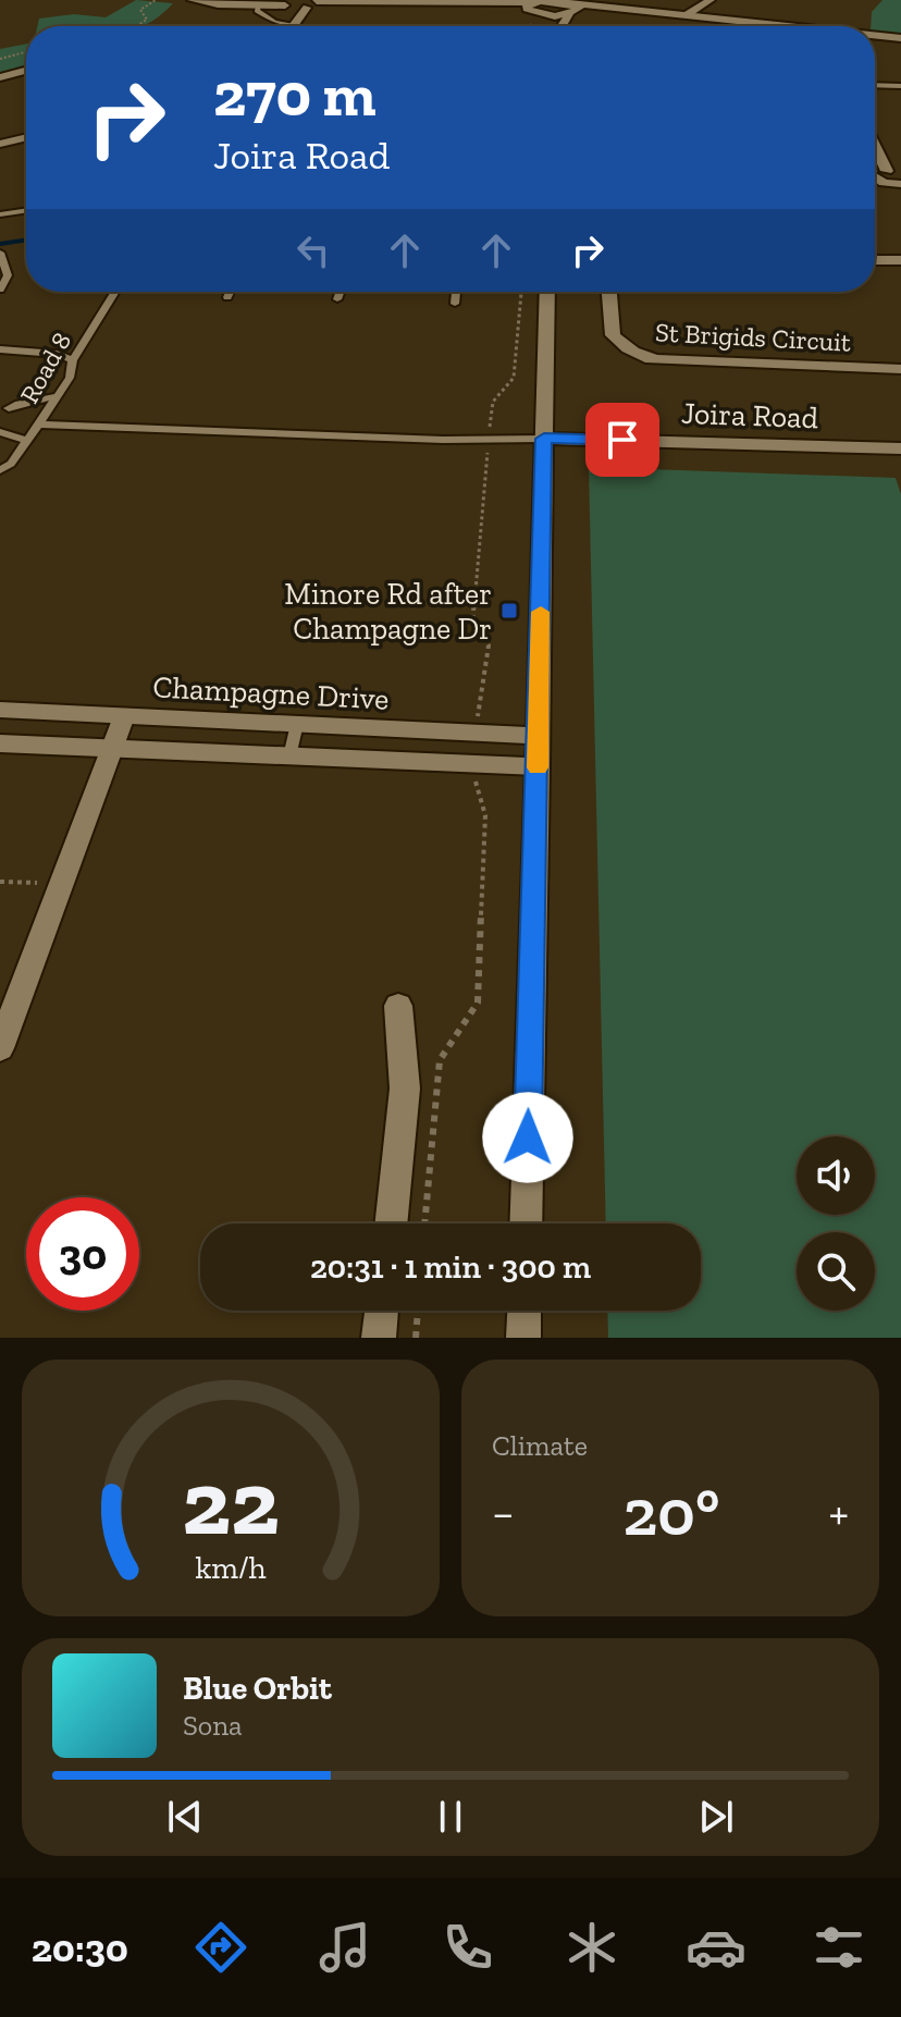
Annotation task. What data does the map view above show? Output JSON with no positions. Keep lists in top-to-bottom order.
{
  "streets": {
    "street": ["St Brigids Circuit", "Joira Road", "Champagne Drive"],
    "lane": ["Road 8"]
  },
  "places": {
    "transit": ["Minore Rd after Champagne Dr"]
  },
  "page": {
    "turn": ["270 m", "Joira Road"],
    "limit": "30",
    "trip": "20:31 · 1 min · 300 m",
    "tile": "Climate",
    "heat": ["−", "20°", "+"],
    "song": ["Blue Orbit", "Sona"],
    "tabs": "20:30",
    "gauge": ["22", "km/h"]
  }
}
